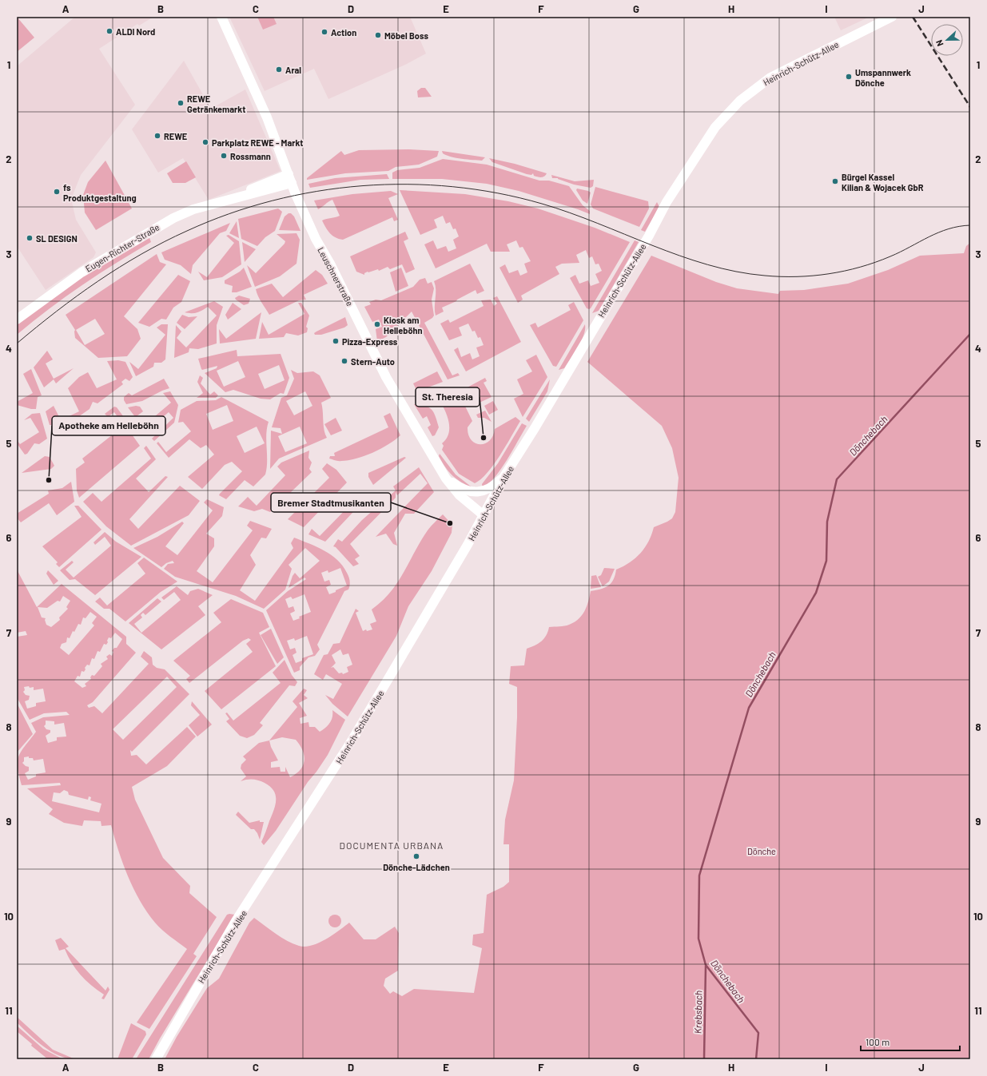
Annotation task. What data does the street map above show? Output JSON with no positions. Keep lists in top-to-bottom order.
{
  "streets": {
    "main road": ["Heinrich-Schütz-Allee", "Eugen-Richter-Straße", "Leuschnerstraße"]
  },
  "crossings": [
    ["Heinrich-Schütz-Allee", "Leuschnerstraße"],
    ["Eugen-Richter-Straße", "Leuschnerstraße"]
  ],
  "districts": ["DOCUMENTA URBANA"],
  "water": ["Dönchebach", "Krebsbach"],
  "parks": ["Dönche"],
  "places": [
    "ALDI Nord",
    "Action",
    "Möbel Boss",
    "Aral",
    "Umspannwerk Dönche",
    "REWE Getränkemarkt",
    "REWE",
    "Parkplatz REWE - Markt",
    "Rossmann",
    "Bürgel Kassel Kilian & Wojacek GbR",
    "fs Produktgestaltung",
    "SL DESIGN",
    "Kiosk am Helleböhn",
    "Pizza-Express",
    "Stern-Auto",
    "St. Theresia",
    "Apotheke am Helleböhn",
    "Bremer Stadtmusikanten",
    "Dönche-Lädchen"
  ],
  "scale_bar": "100 m",
  "north": "left",
  "grid": {
    "columns": [
      "A",
      "B",
      "C",
      "D",
      "E",
      "F",
      "G",
      "H",
      "I",
      "J"
    ],
    "rows": [
      "1",
      "2",
      "3",
      "4",
      "5",
      "6",
      "7",
      "8",
      "9",
      "10",
      "11"
    ]
  }
}
